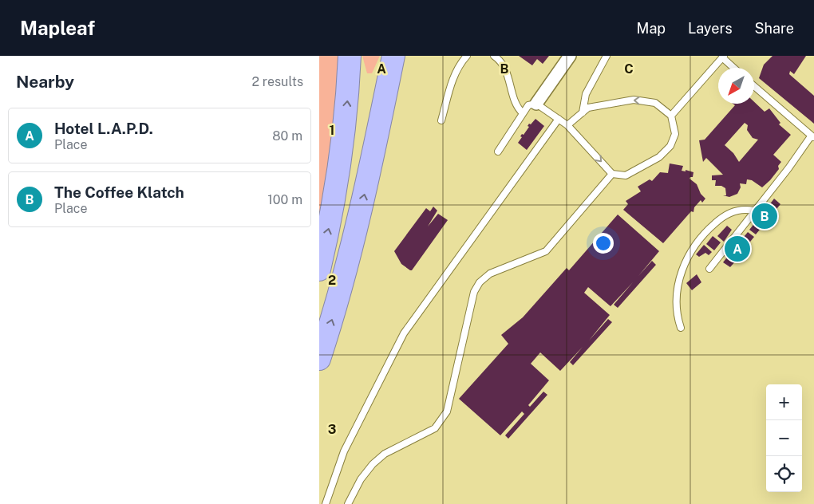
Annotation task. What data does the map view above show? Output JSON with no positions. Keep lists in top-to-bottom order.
{
  "north": "bottom left",
  "page": {
    "header": "Mapleaf",
    "nav": ["Map", "Layers", "Share"],
    "heading": ["Nearby", "2 results"],
    "list": [
      {
        "mark": "A",
        "name": "Hotel L.A.P.D.",
        "note": "Place",
        "value": "80 m"
      },
      {
        "mark": "B",
        "name": "The Coffee Klatch",
        "note": "Place",
        "value": "100 m"
      }
    ],
    "pins": ["B", "A"],
    "map_buttons": ["+", "−"]
  },
  "grid": {
    "columns": ["A", "B", "C"],
    "rows": ["1", "2", "3"]
  }
}
